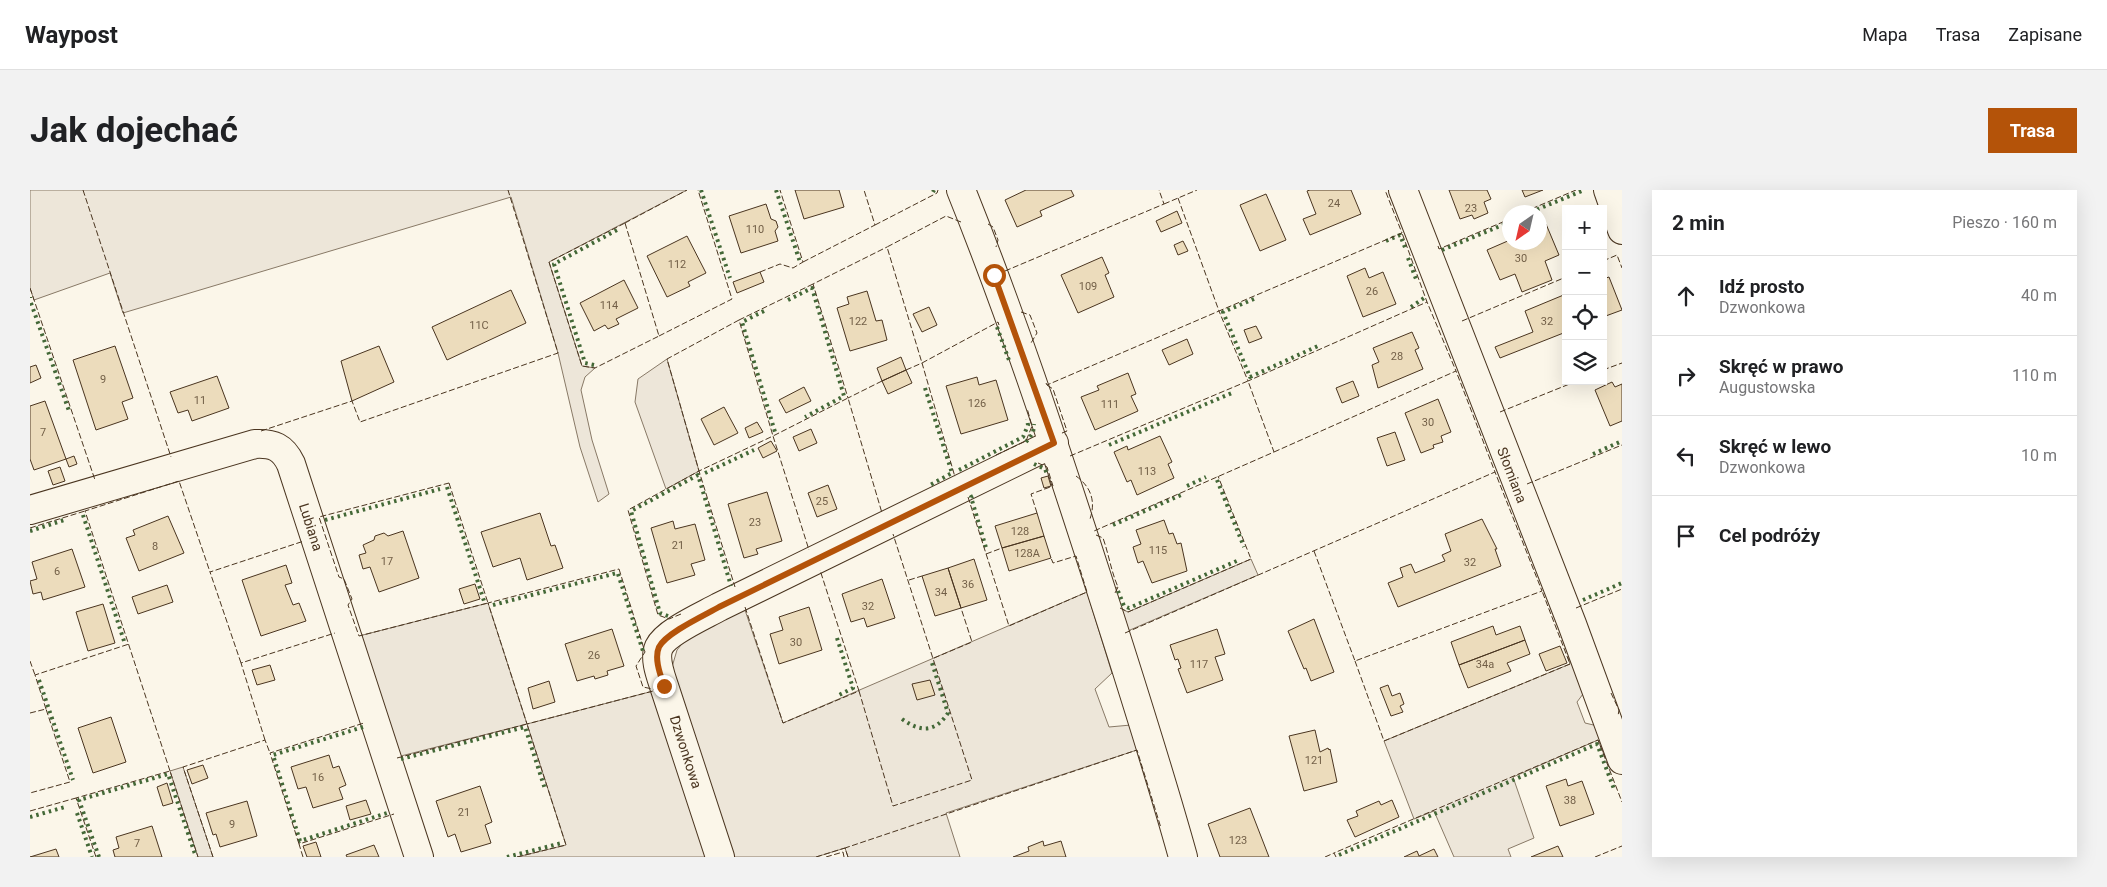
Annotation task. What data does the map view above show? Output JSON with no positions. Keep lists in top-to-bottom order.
{
  "streets": {
    "street": ["Słomiana", "Lubiana", "Dzwonkowa"]
  },
  "house_numbers": [
    "24",
    "23",
    "110",
    "30",
    "112",
    "109",
    "26",
    "114",
    "122",
    "32",
    "11C",
    "28",
    "9",
    "11",
    "126",
    "111",
    "30",
    "7",
    "113",
    "25",
    "23",
    "128",
    "21",
    "8",
    "115",
    "128A",
    "17",
    "32",
    "6",
    "36",
    "34",
    "32",
    "30",
    "26",
    "117",
    "34a",
    "121",
    "16",
    "38",
    "21",
    "9",
    "123",
    "7"
  ],
  "north": "bottom left",
  "page": {
    "header": "Waypost",
    "nav": ["Mapa", "Trasa", "Zapisane"],
    "buttons": "Trasa",
    "title": "Jak dojechać",
    "heading": ["2 min", "Pieszo · 160 m"],
    "map_buttons": ["+", "−"],
    "list": [
      ["Idź prosto", "Dzwonkowa", "40 m"],
      ["Skręć w prawo", "Augustowska", "110 m"],
      ["Skręć w lewo", "Dzwonkowa", "10 m"],
      "Cel podróży"
    ]
  }
}
